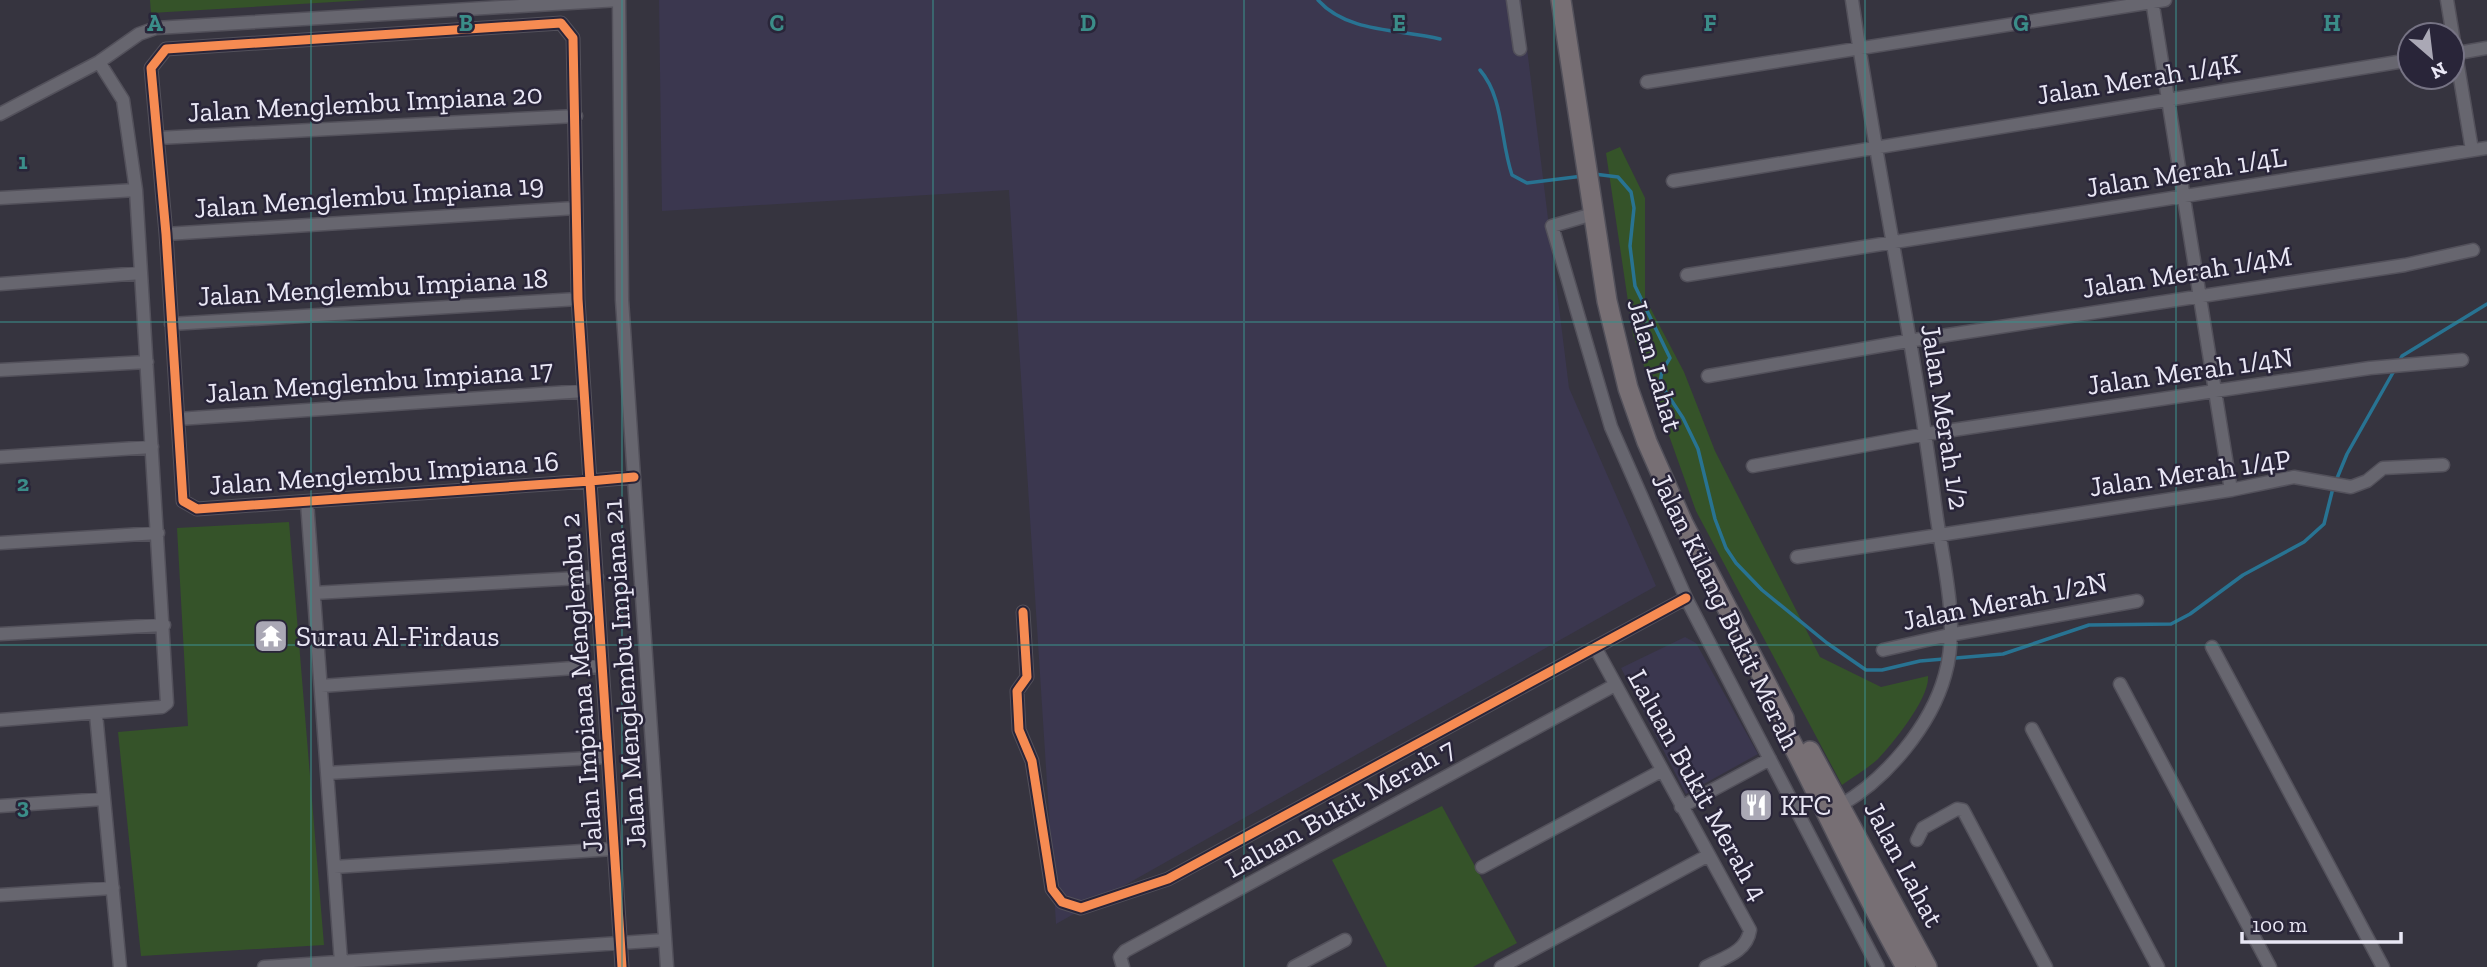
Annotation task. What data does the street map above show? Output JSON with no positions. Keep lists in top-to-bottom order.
{
  "streets": {
    "main road": ["Jalan Lahat"],
    "street": [
      "Jalan Merah 1/4K",
      "Jalan Menglembu Impiana 20",
      "Jalan Merah 1/4L",
      "Jalan Menglembu Impiana 19",
      "Jalan Merah 1/4M",
      "Jalan Menglembu Impiana 18",
      "Jalan Merah 1/4N",
      "Jalan Menglembu Impiana 17",
      "Jalan Merah 1/2",
      "Jalan Menglembu Impiana 16",
      "Jalan Merah 1/4P",
      "Jalan Merah 1/2N",
      "Jalan Kilang Bukit Merah",
      "Jalan Menglembu Impiana 21",
      "Jalan Impiana Menglembu 2",
      "Laluan Bukit Merah 4",
      "Laluan Bukit Merah 7"
    ]
  },
  "crossings": [
    ["Jalan Merah 1/4K", "Jalan Merah 1/2"],
    ["Jalan Menglembu Impiana 20", "Jalan Impiana Menglembu 2"],
    ["Jalan Merah 1/4L", "Jalan Merah 1/2"],
    ["Jalan Menglembu Impiana 19", "Jalan Impiana Menglembu 2"],
    ["Jalan Merah 1/4M", "Jalan Merah 1/2"],
    ["Jalan Menglembu Impiana 18", "Jalan Impiana Menglembu 2"],
    ["Jalan Lahat", "Jalan Merah 1/2"],
    ["Jalan Lahat", "Jalan Kilang Bukit Merah"],
    ["Jalan Merah 1/4N", "Jalan Merah 1/2"],
    ["Jalan Menglembu Impiana 17", "Jalan Menglembu Impiana 16"],
    ["Jalan Menglembu Impiana 17", "Jalan Impiana Menglembu 2"],
    ["Jalan Merah 1/2", "Jalan Merah 1/4P"],
    ["Jalan Merah 1/2", "Jalan Merah 1/2N"],
    ["Jalan Menglembu Impiana 16", "Jalan Menglembu Impiana 21"],
    ["Jalan Menglembu Impiana 16", "Jalan Impiana Menglembu 2"],
    ["Laluan Bukit Merah 4", "Laluan Bukit Merah 7"]
  ],
  "places": {
    "temple": ["Surau Al-Firdaus"],
    "restaurant": ["KFC"]
  },
  "scale_bar": "100 m",
  "north": "bottom right",
  "grid": {
    "columns": [
      "A",
      "B",
      "C",
      "D",
      "E",
      "F",
      "G",
      "H"
    ],
    "rows": ["1", "2", "3"]
  }
}
